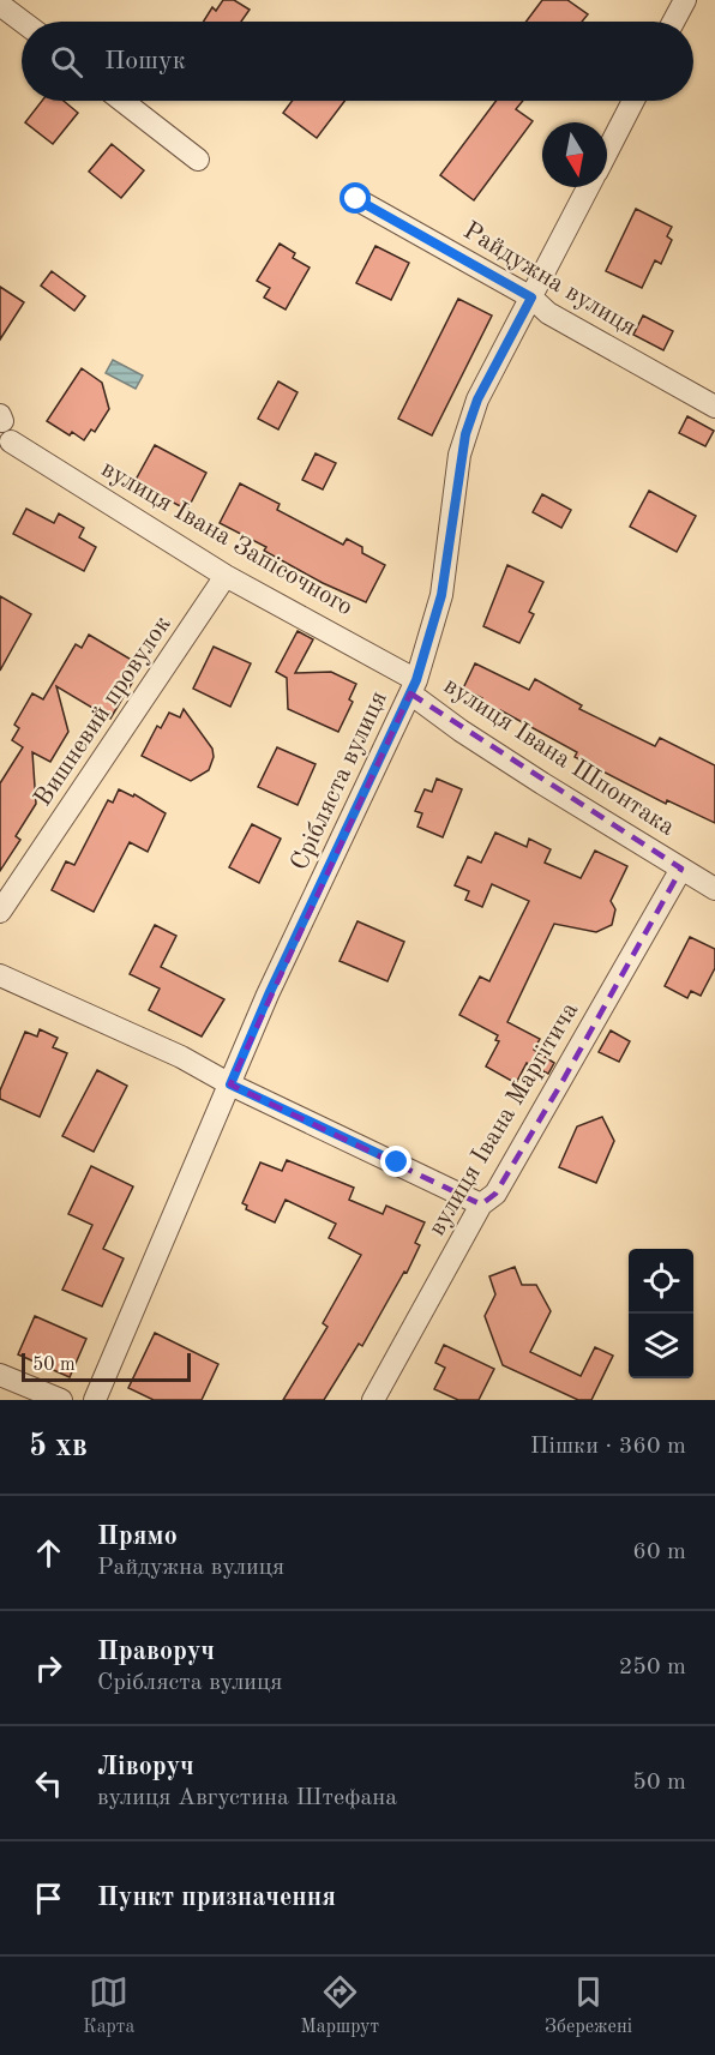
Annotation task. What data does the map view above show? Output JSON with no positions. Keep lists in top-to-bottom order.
{
  "streets": {
    "street": [
      "Райдужна вулиця",
      "вулиця Івана Запісочного",
      "Вишневий провулок",
      "вулиця Івана Шпонтака",
      "Срібляста вулиця",
      "вулиця Івана Маргітича"
    ]
  },
  "crossings": [
    ["Райдужна вулиця", "Срібляста вулиця"],
    ["вулиця Івана Запісочного", "Вишневий провулок"],
    ["вулиця Івана Запісочного", "вулиця Івана Шпонтака"],
    ["вулиця Івана Запісочного", "Срібляста вулиця"],
    ["вулиця Івана Шпонтака", "Срібляста вулиця"],
    ["вулиця Івана Шпонтака", "вулиця Івана Маргітича"]
  ],
  "scale_bar": "50 m",
  "north": "bottom",
  "page": {
    "search": "Пошук",
    "scale": "50 m",
    "heading": ["5 хв", "Пішки · 360 m"],
    "list": [
      ["Прямо", "Райдужна вулиця", "60 m"],
      ["Праворуч", "Срібляста вулиця", "250 m"],
      ["Ліворуч", "вулиця Августина Штефана", "50 m"],
      "Пункт призначення"
    ],
    "nav": ["Карта", "Маршрут", "Збережені"]
  }
}
